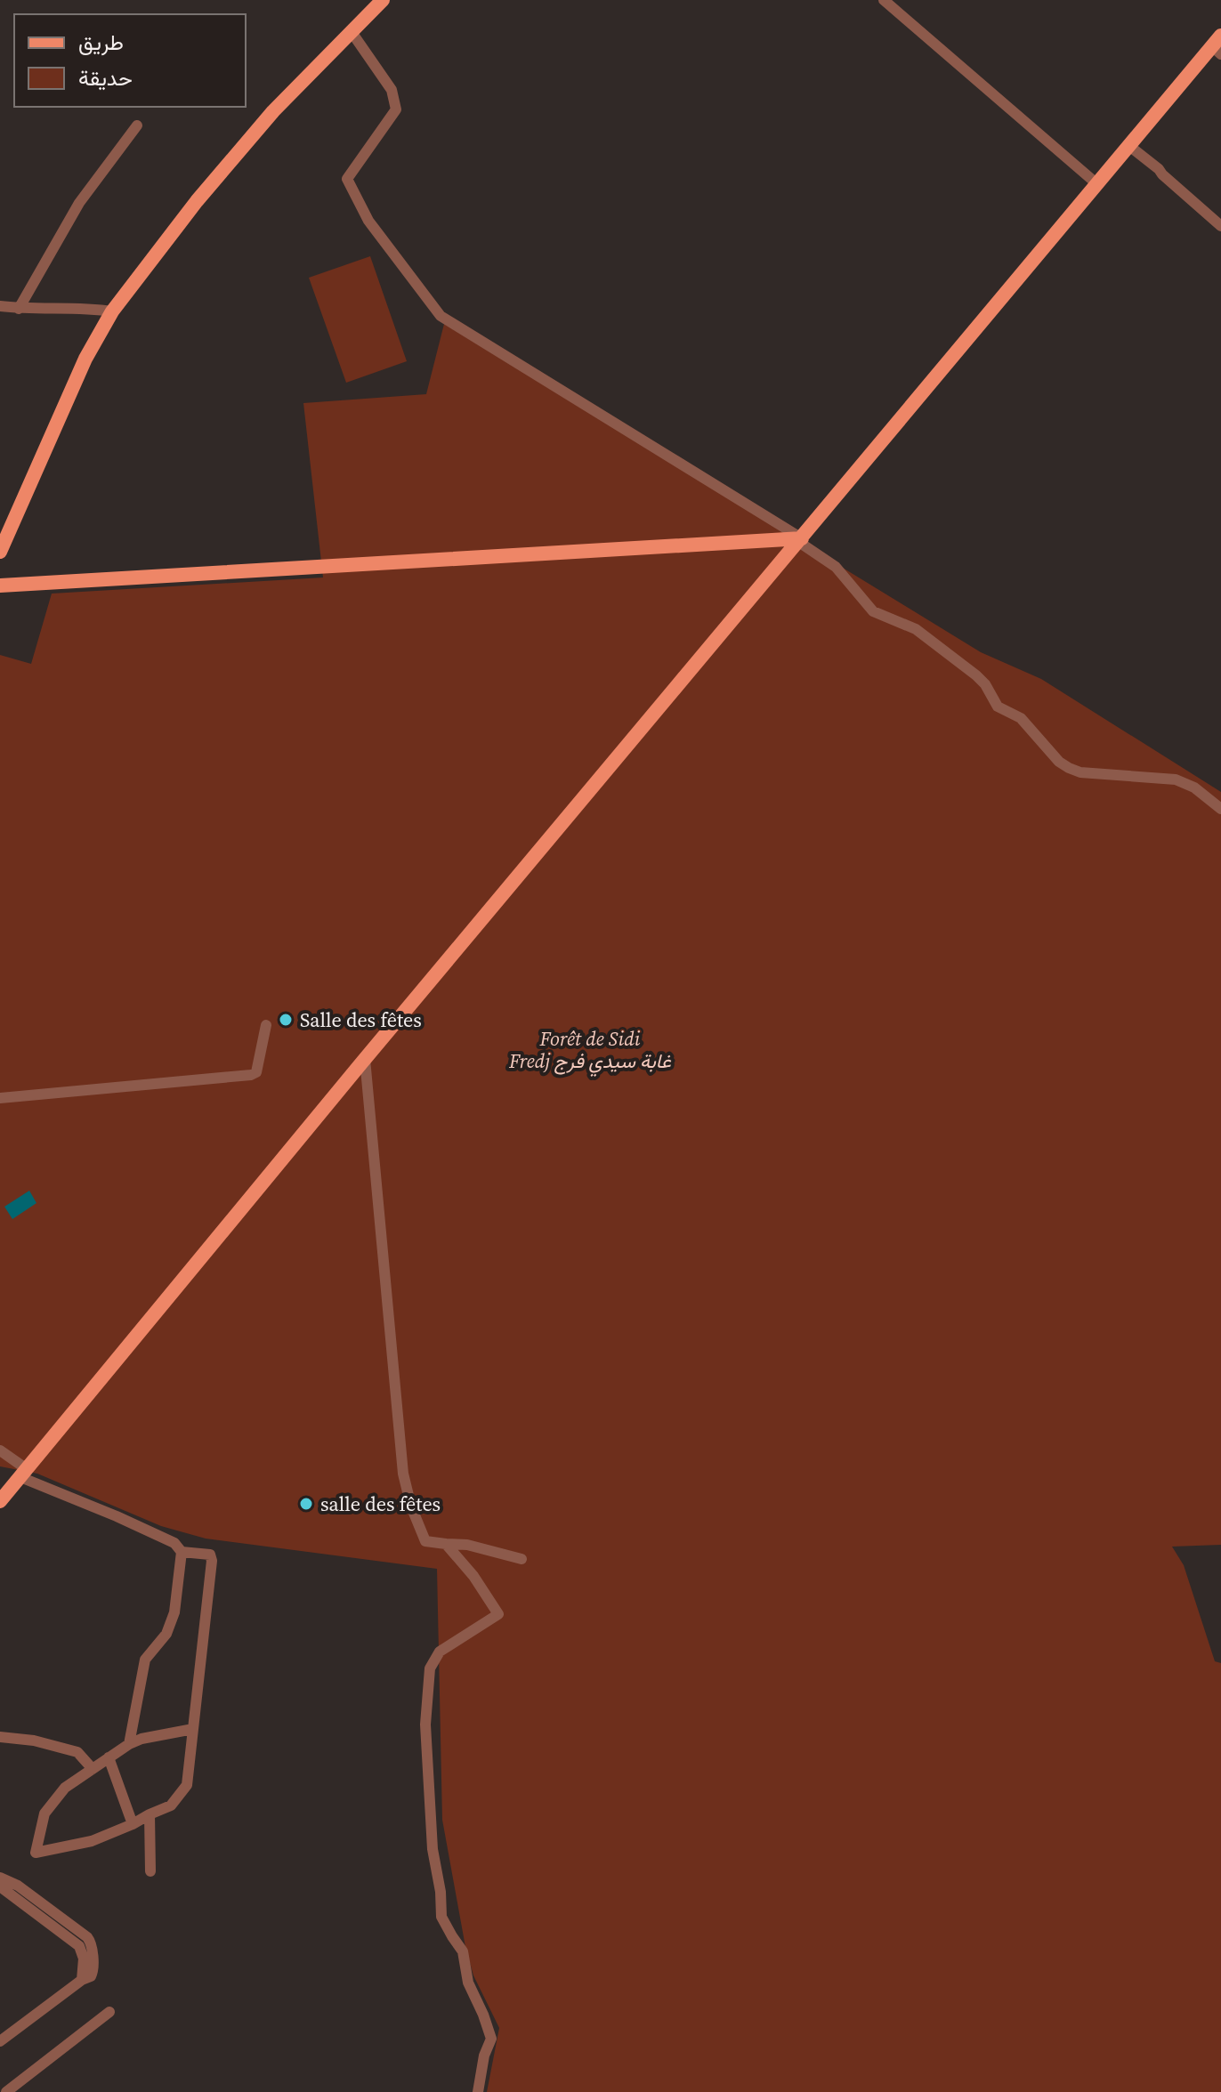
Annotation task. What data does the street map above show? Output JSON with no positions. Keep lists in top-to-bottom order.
{
  "parks": ["Forêt de Sidi Fredj غابة سيدي فرج"],
  "places": ["Salle des fêtes", "salle des fêtes"],
  "legend": ["طريق", "حديقة"]
}
